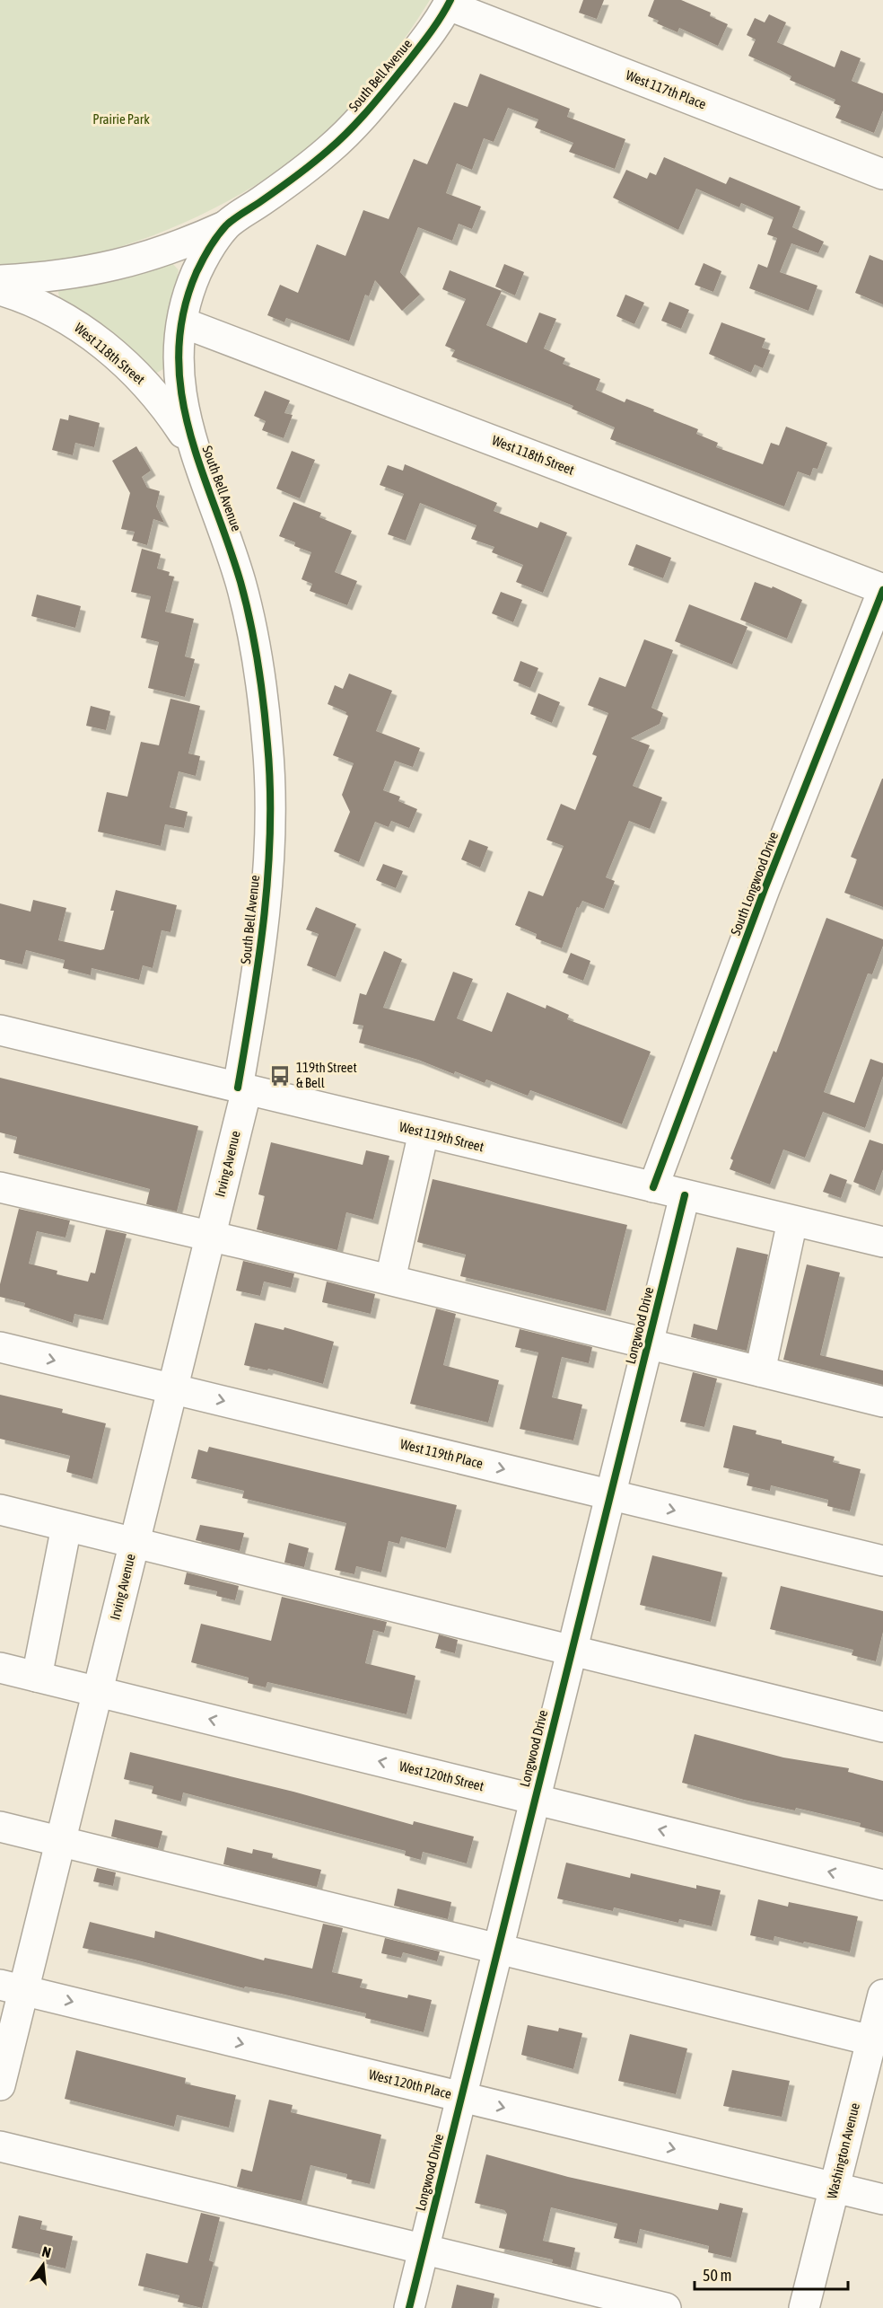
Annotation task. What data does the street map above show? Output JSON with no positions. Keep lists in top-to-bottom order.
{
  "streets": {
    "street": [
      "South Bell Avenue",
      "West 117th Place",
      "West 118th Street",
      "South Longwood Drive",
      "West 119th Street",
      "Irving Avenue",
      "Longwood Drive",
      "West 119th Place",
      "West 120th Street",
      "West 120th Place",
      "Washington Avenue"
    ]
  },
  "crossings": [
    ["South Bell Avenue", "West 117th Place"],
    ["South Bell Avenue", "West 118th Street"],
    ["South Bell Avenue", "West 119th Street"],
    ["South Bell Avenue", "Irving Avenue"],
    ["West 118th Street", "South Longwood Drive"],
    ["South Longwood Drive", "West 119th Street"],
    ["West 119th Street", "Irving Avenue"],
    ["West 119th Street", "Longwood Drive"],
    ["Irving Avenue", "West 119th Place"],
    ["Irving Avenue", "West 120th Street"],
    ["Irving Avenue", "West 120th Place"],
    ["Longwood Drive", "West 119th Place"],
    ["Longwood Drive", "West 120th Street"],
    ["Longwood Drive", "West 120th Place"],
    ["West 120th Place", "Washington Avenue"]
  ],
  "parks": ["Prairie Park"],
  "places": {
    "bus stop": ["119th Street & Bell"]
  },
  "scale_bar": "50 m",
  "north": "top"
}
